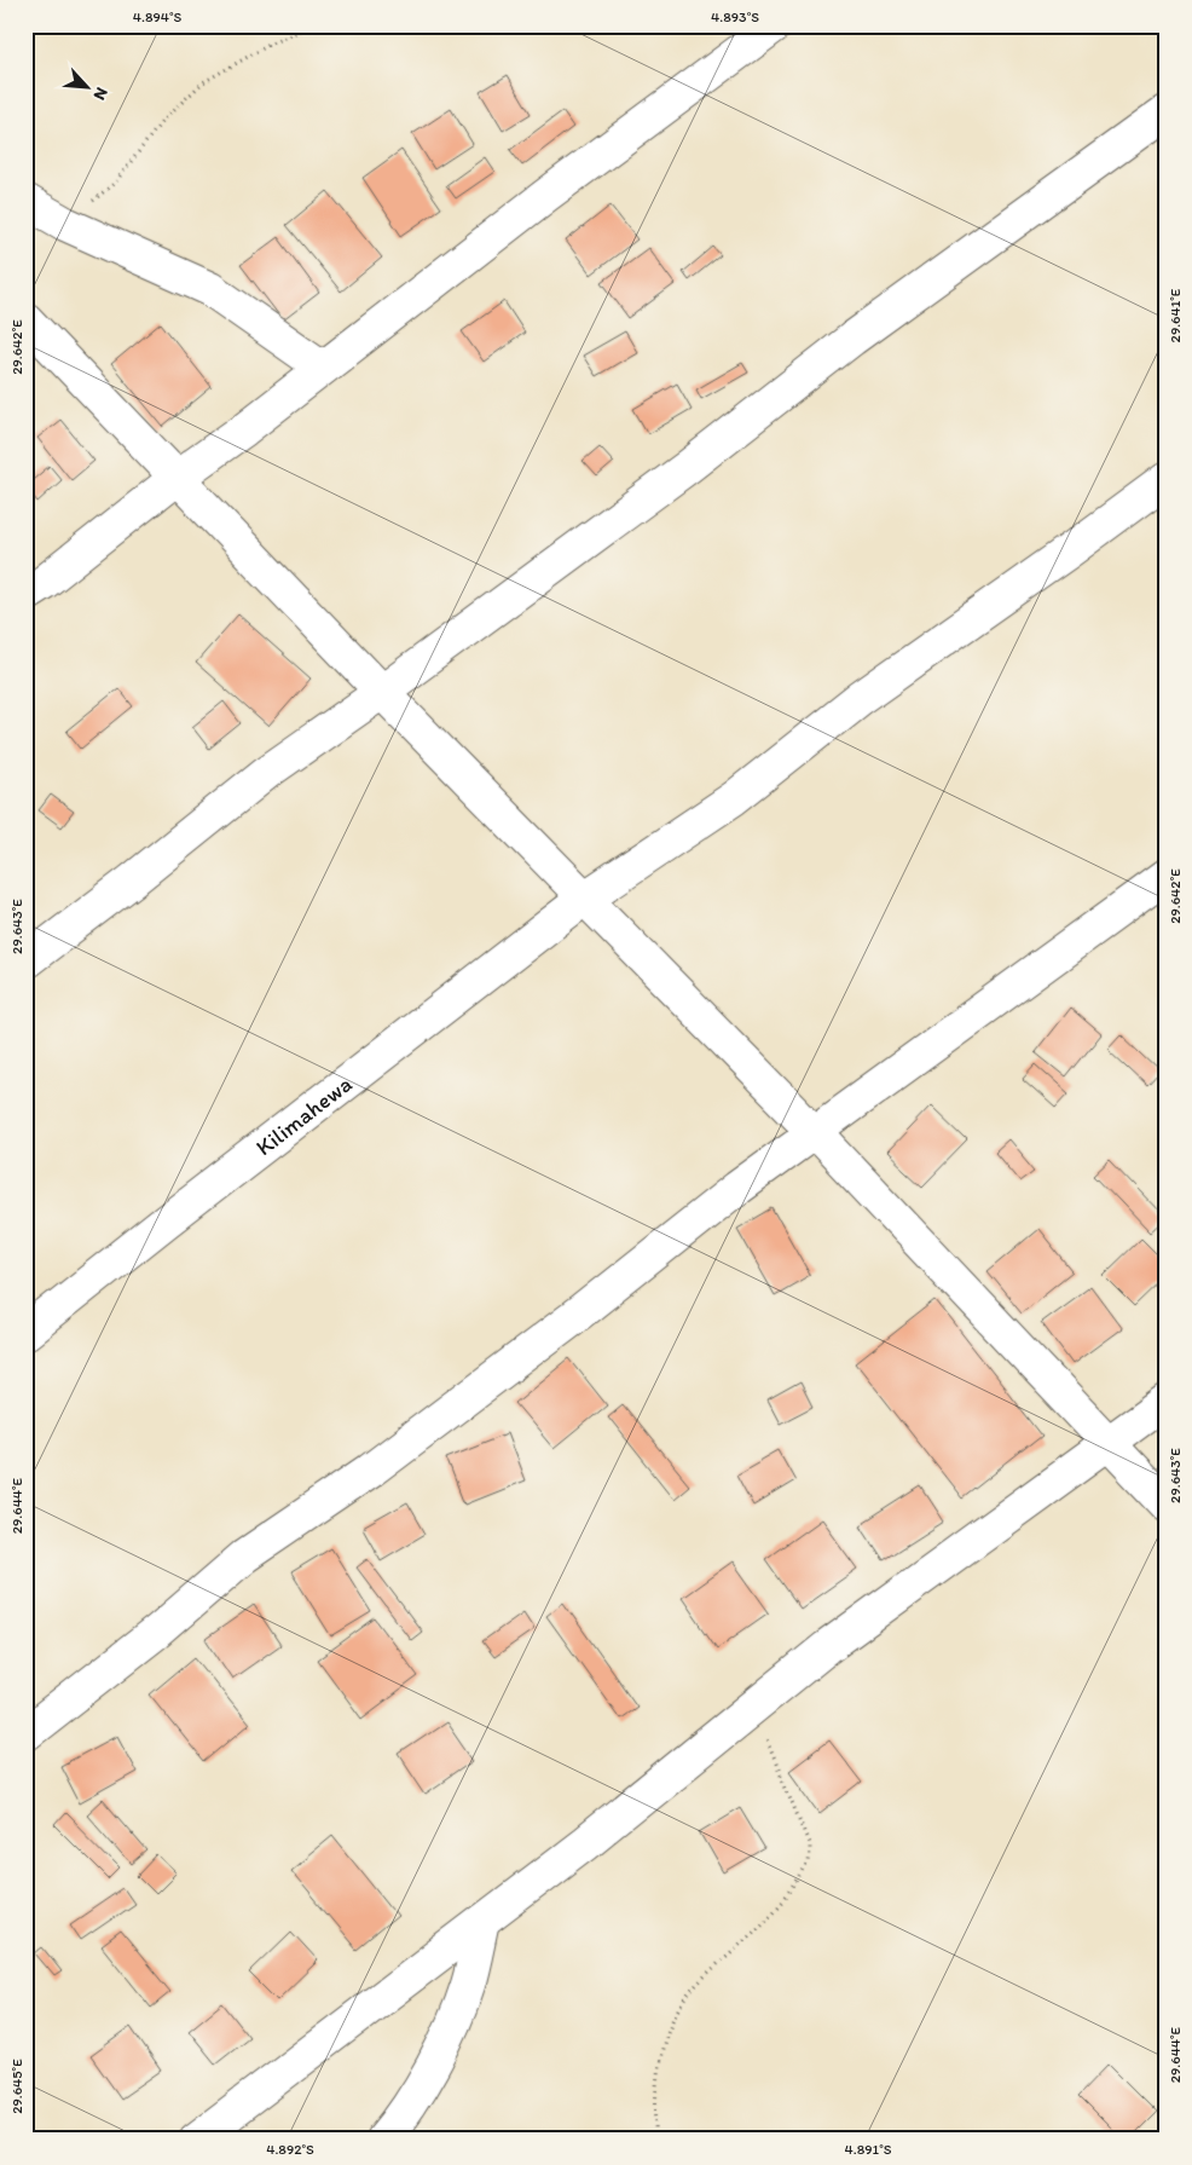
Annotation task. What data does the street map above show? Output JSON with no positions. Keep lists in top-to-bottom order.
{
  "streets": {
    "street": ["Kilimahewa"]
  },
  "north": "bottom right",
  "coordinates": [
    "4.894°S",
    "4.893°S",
    "29.641°E",
    "29.642°E",
    "29.643°E",
    "29.644°E",
    "29.645°E",
    "4.892°S",
    "4.891°S"
  ]
}
